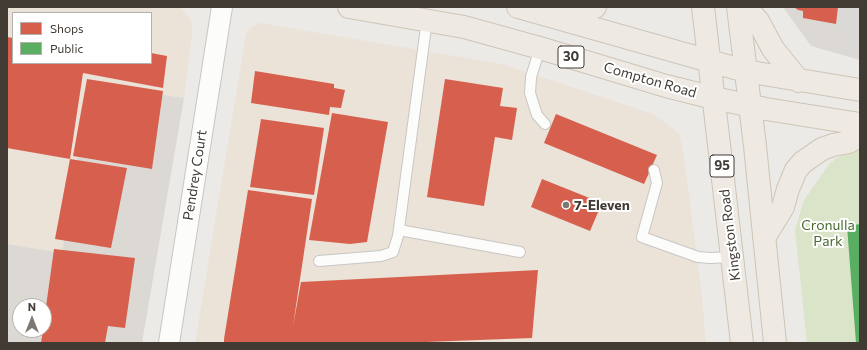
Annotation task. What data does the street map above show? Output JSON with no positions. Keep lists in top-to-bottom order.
{
  "streets": {
    "main road": [
      "30",
      "Compton Road",
      "95",
      "Kingston Road"
    ],
    "street": ["Pendrey Court"]
  },
  "crossings": [
    ["30", "Kingston Road"],
    ["Compton Road", "Kingston Road"]
  ],
  "parks": ["Cronulla Park"],
  "places": ["7-Eleven"],
  "legend": ["Shops", "Public"],
  "north": "top"
}
